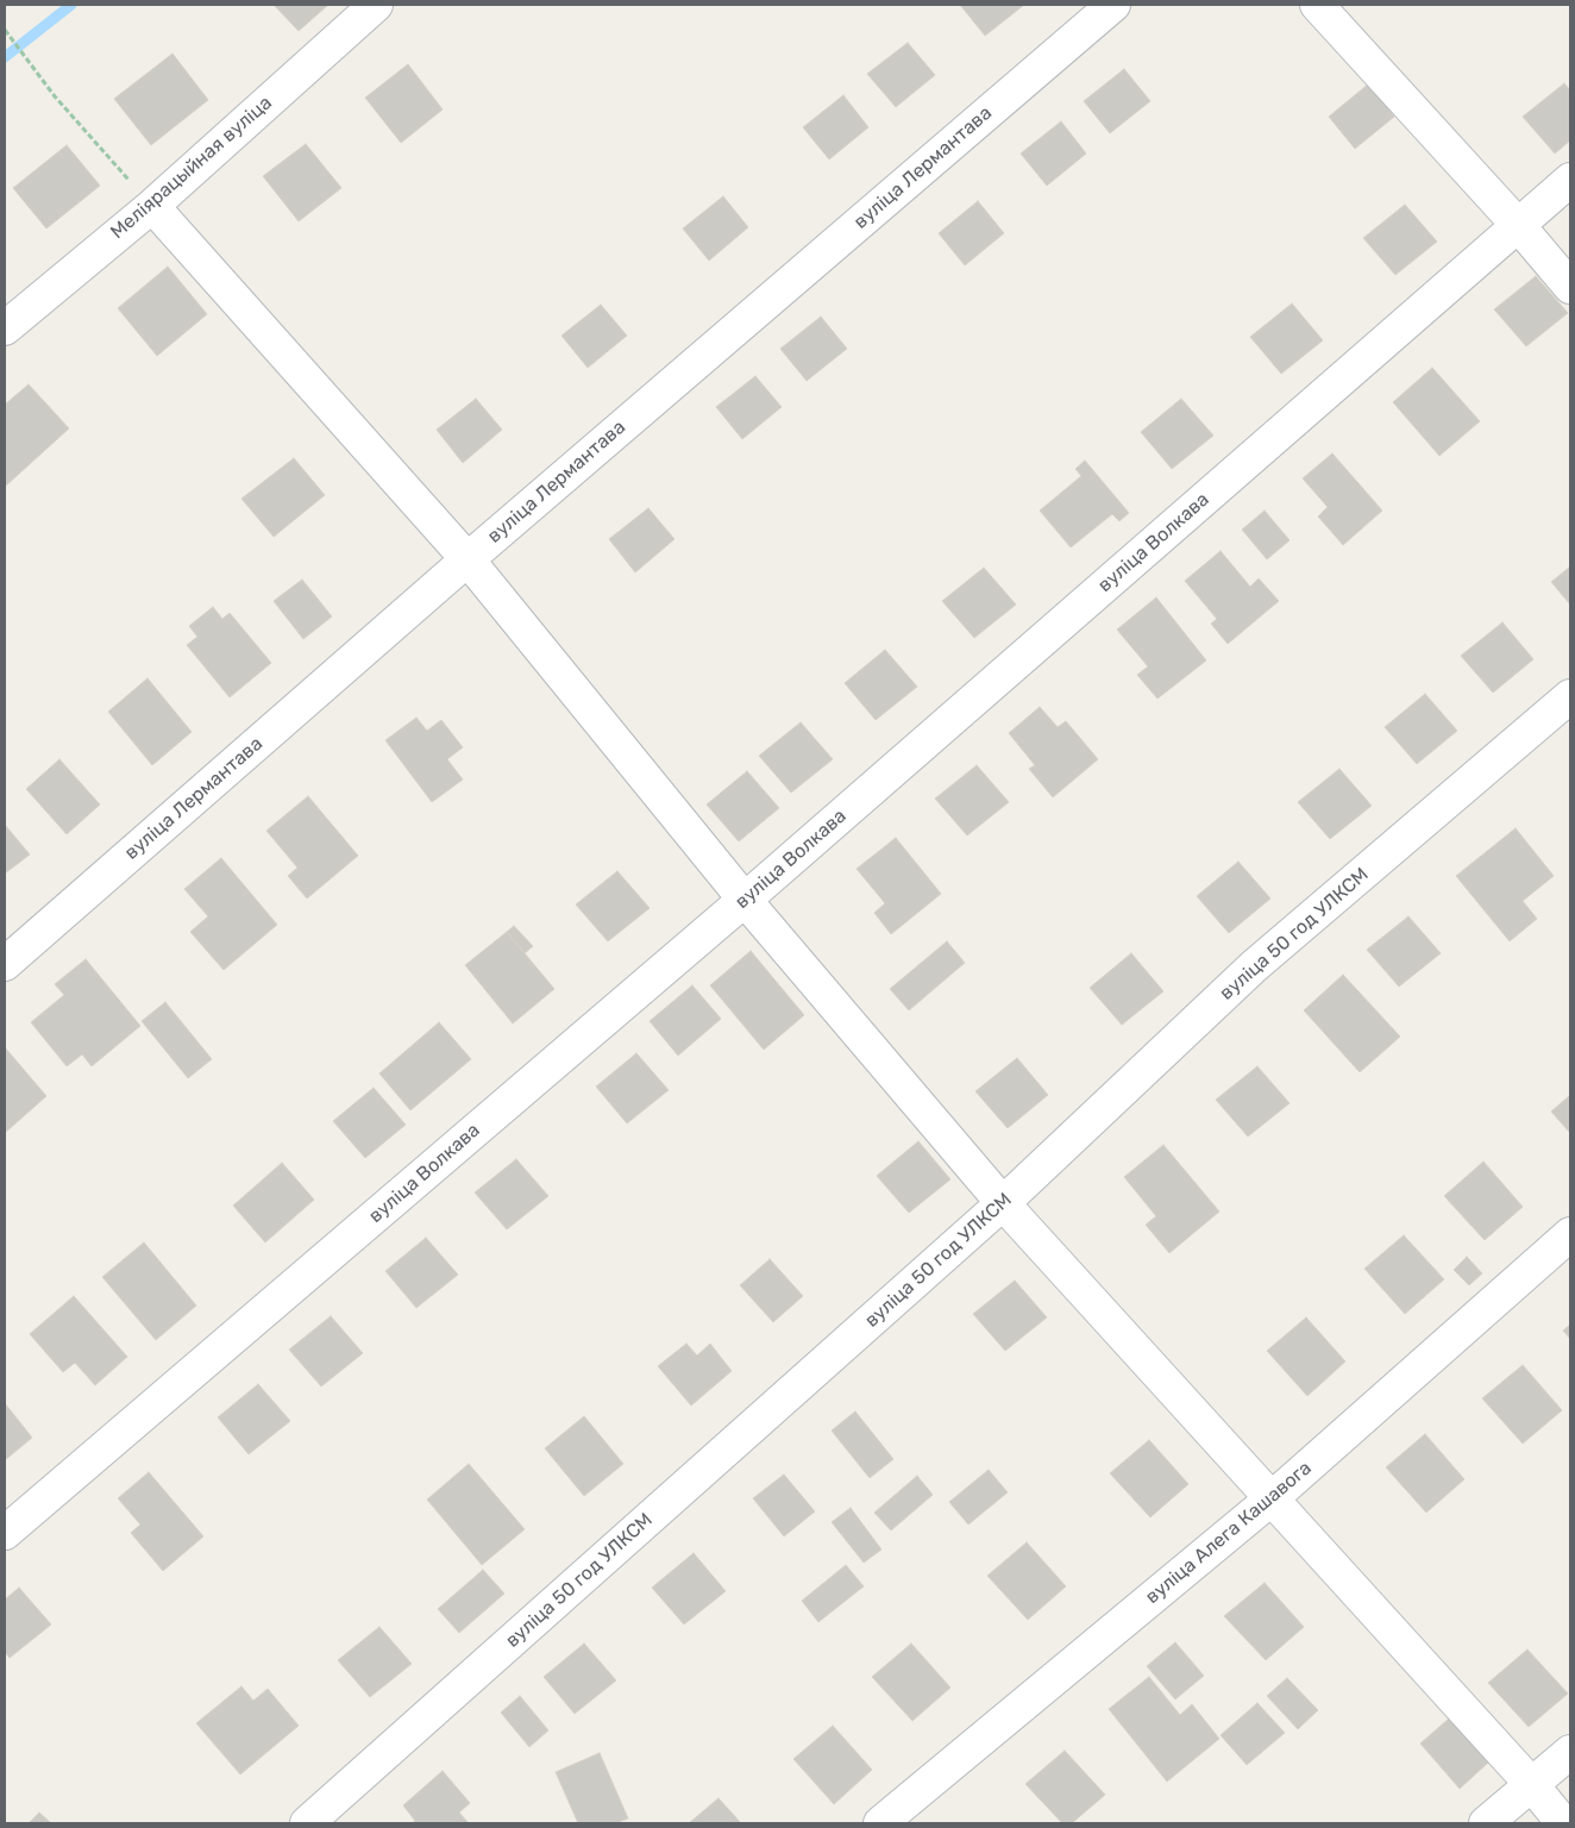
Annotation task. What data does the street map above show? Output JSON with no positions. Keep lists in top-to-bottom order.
{
  "streets": {
    "street": [
      "Меліярацыйная вуліца",
      "вуліца Лермантава",
      "вуліца Волкава",
      "вуліца 50 год УЛКСМ",
      "вуліца Алега Кашавога"
    ]
  }
}
